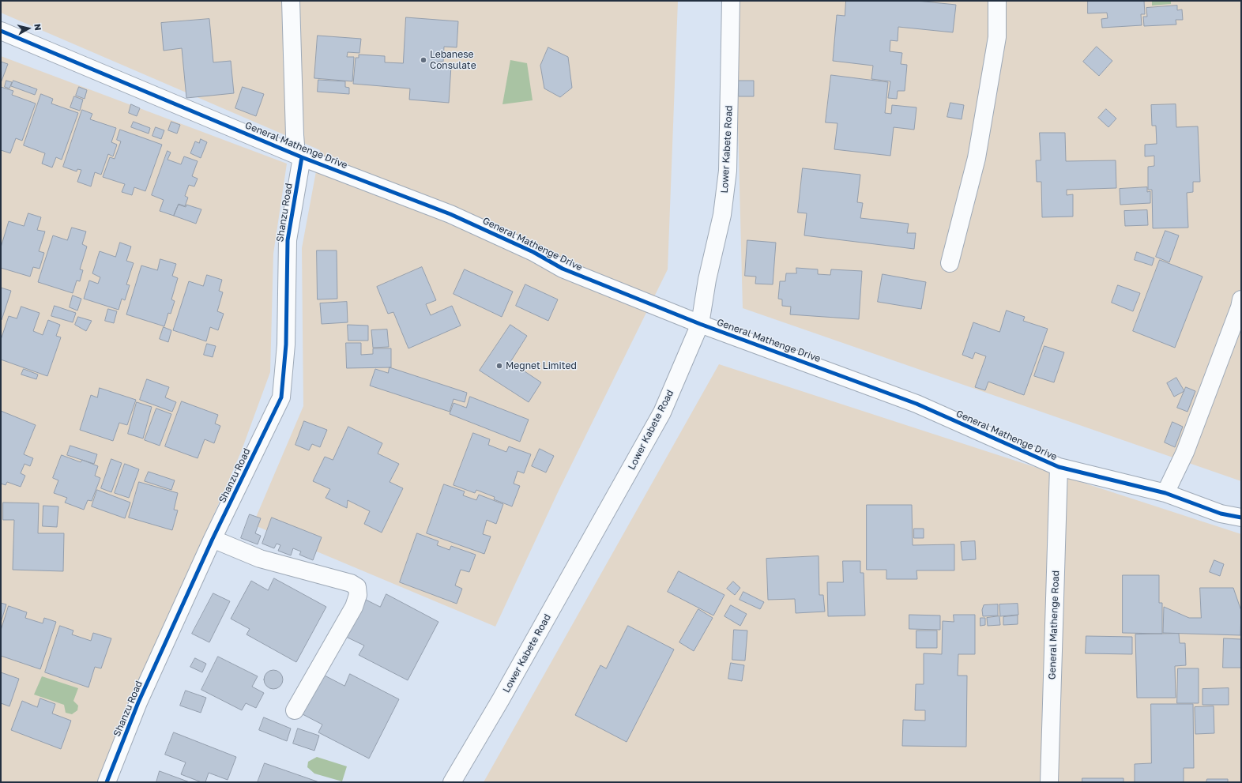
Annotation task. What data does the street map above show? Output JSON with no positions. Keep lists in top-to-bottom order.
{
  "streets": {
    "street": [
      "General Mathenge Drive",
      "Lower Kabete Road",
      "Shanzu Road",
      "General Mathenge Road"
    ]
  },
  "crossings": [
    ["General Mathenge Drive", "Lower Kabete Road"],
    ["General Mathenge Drive", "Shanzu Road"],
    ["General Mathenge Drive", "General Mathenge Road"]
  ],
  "places": ["Lebanese Consulate", "Megnet Limited"],
  "north": "right"
}
